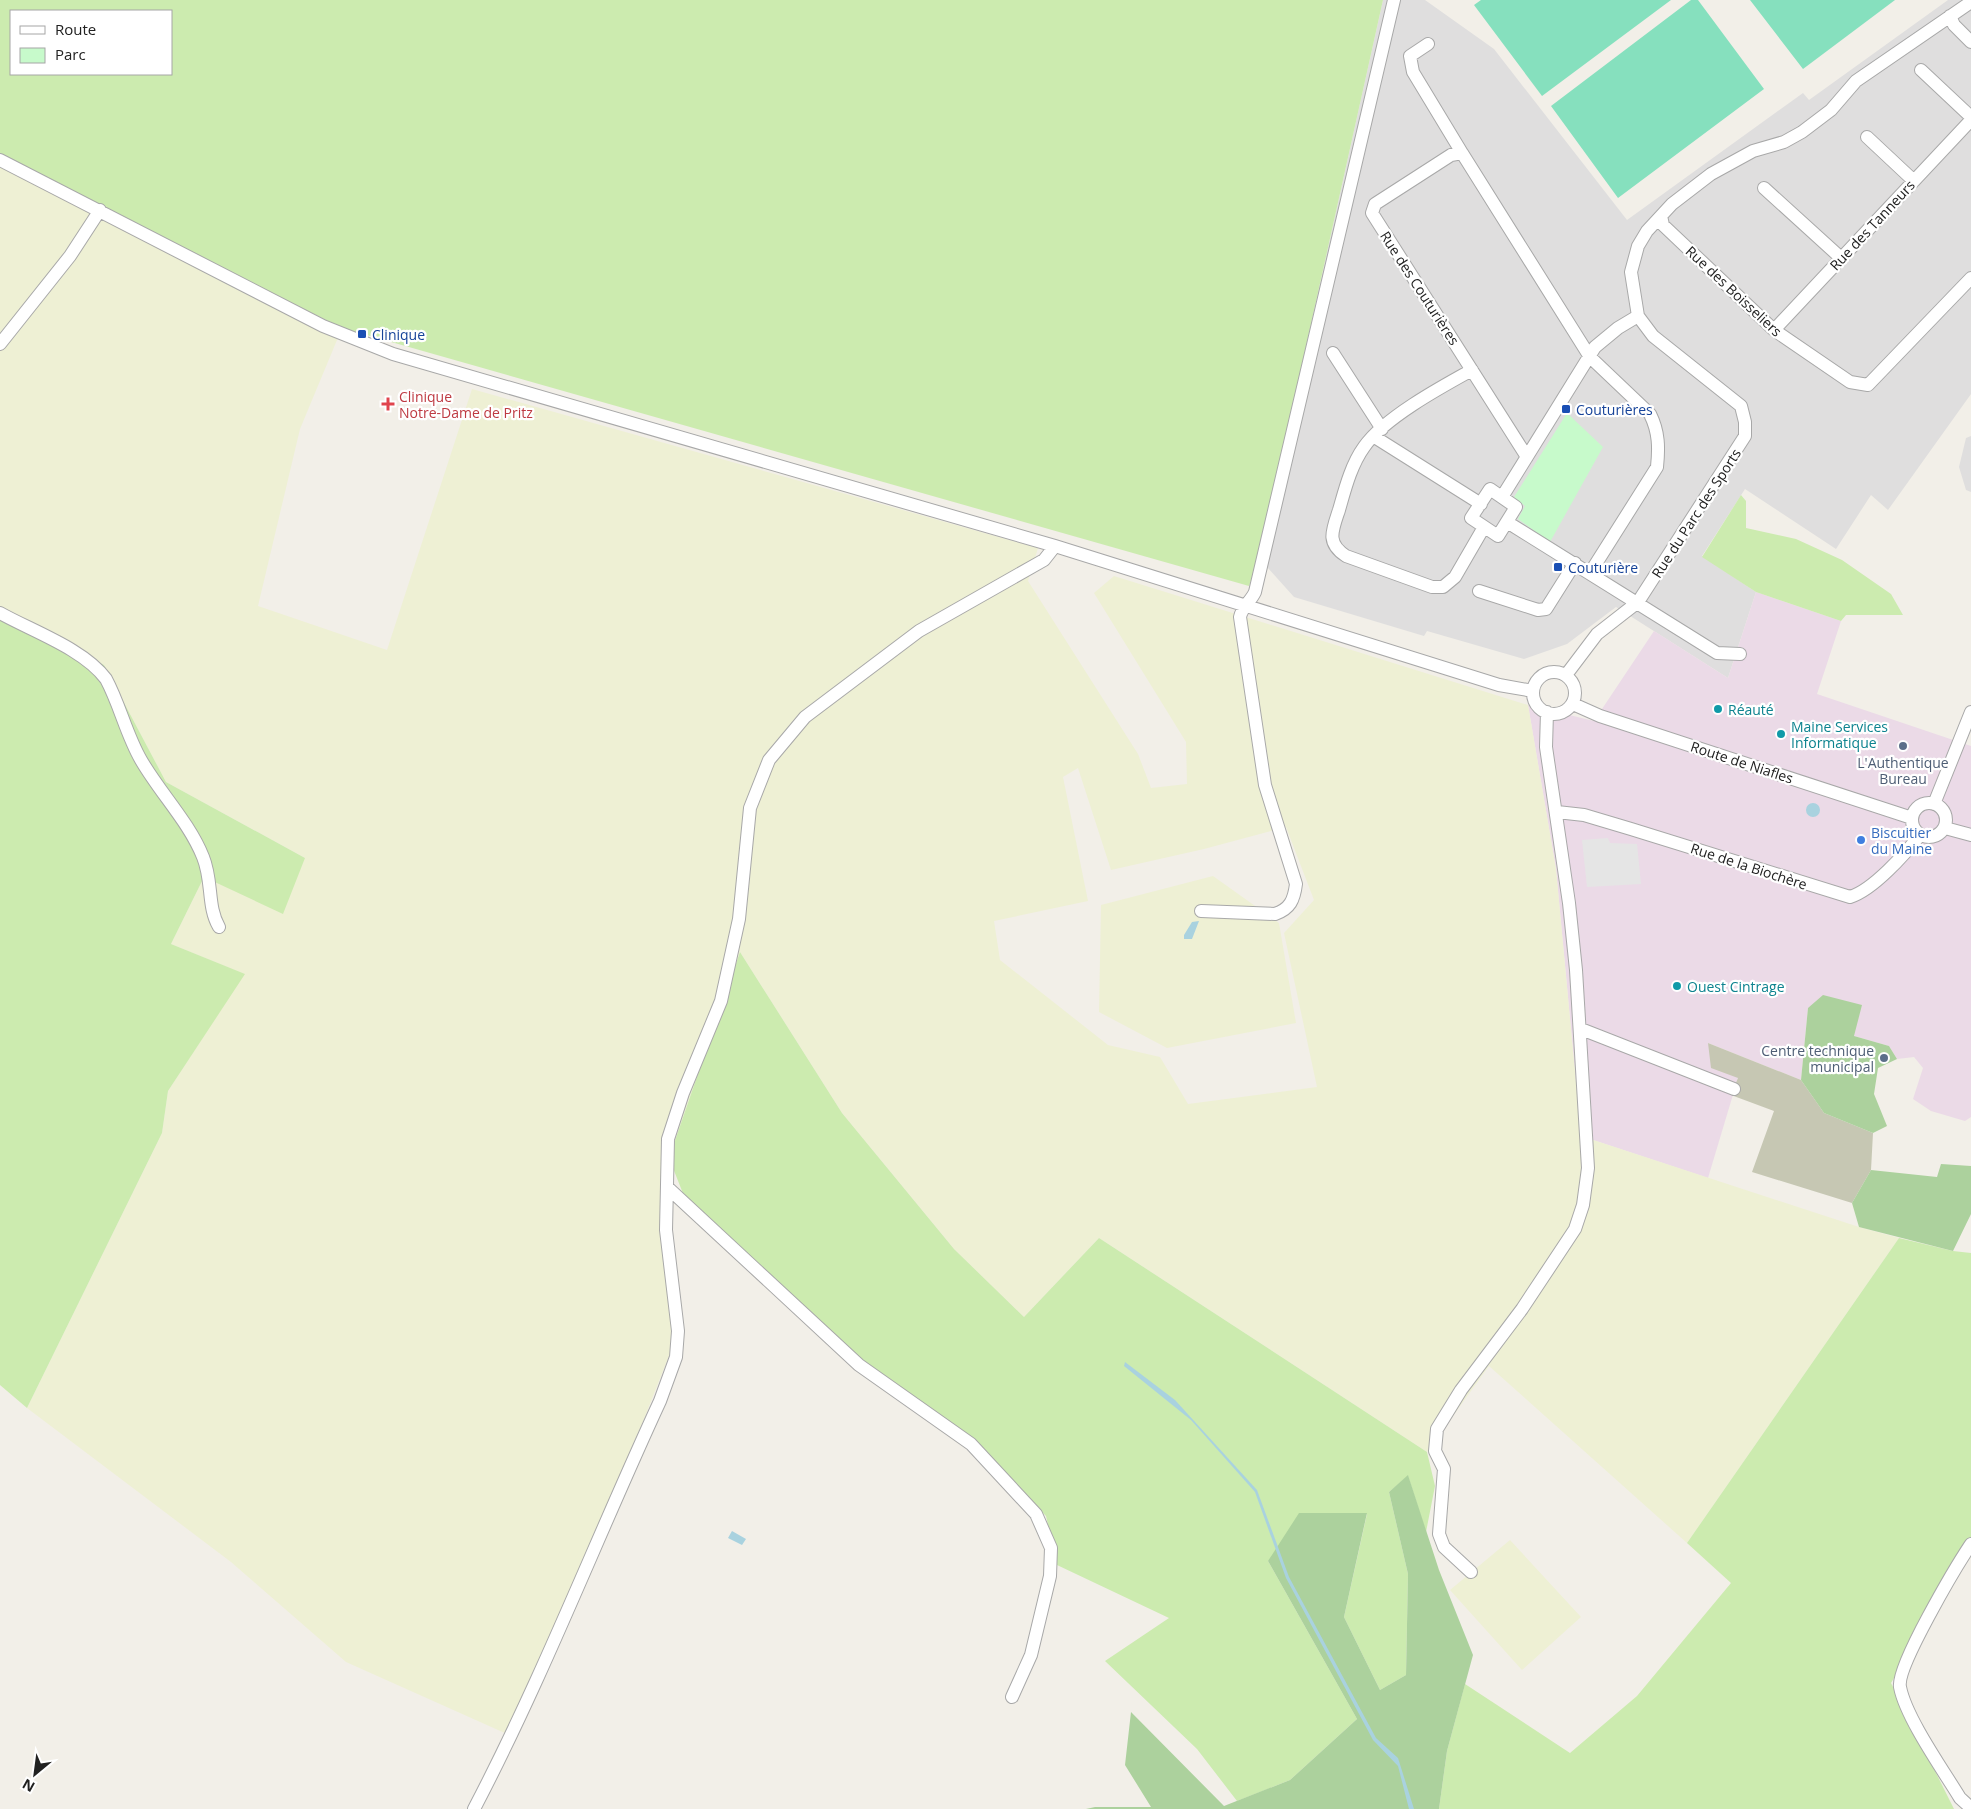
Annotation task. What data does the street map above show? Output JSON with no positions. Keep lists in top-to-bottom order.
{
  "streets": {
    "street": [
      "Rue des Tanneurs",
      "Rue des Couturières",
      "Rue des Boisseliers",
      "Rue du Parc des Sports",
      "Route de Niafles",
      "Rue de la Biochère"
    ]
  },
  "crossings": [
    ["Rue des Tanneurs", "Rue des Boisseliers"],
    ["Rue des Boisseliers", "Rue du Parc des Sports"],
    ["Rue du Parc des Sports", "Route de Niafles"],
    ["Route de Niafles", "Rue de la Biochère"]
  ],
  "places": {
    "transit": ["Clinique", "Couturières", "Couturière"],
    "health": ["Clinique Notre-Dame de Pritz"],
    "other": [
      "Réauté",
      "Maine Services Informatique",
      "L'Authentique Bureau",
      "Biscuitier du Maine",
      "Ouest Cintrage",
      "Centre technique municipal"
    ]
  },
  "legend": ["Route", "Parc"],
  "north": "bottom left"
}
